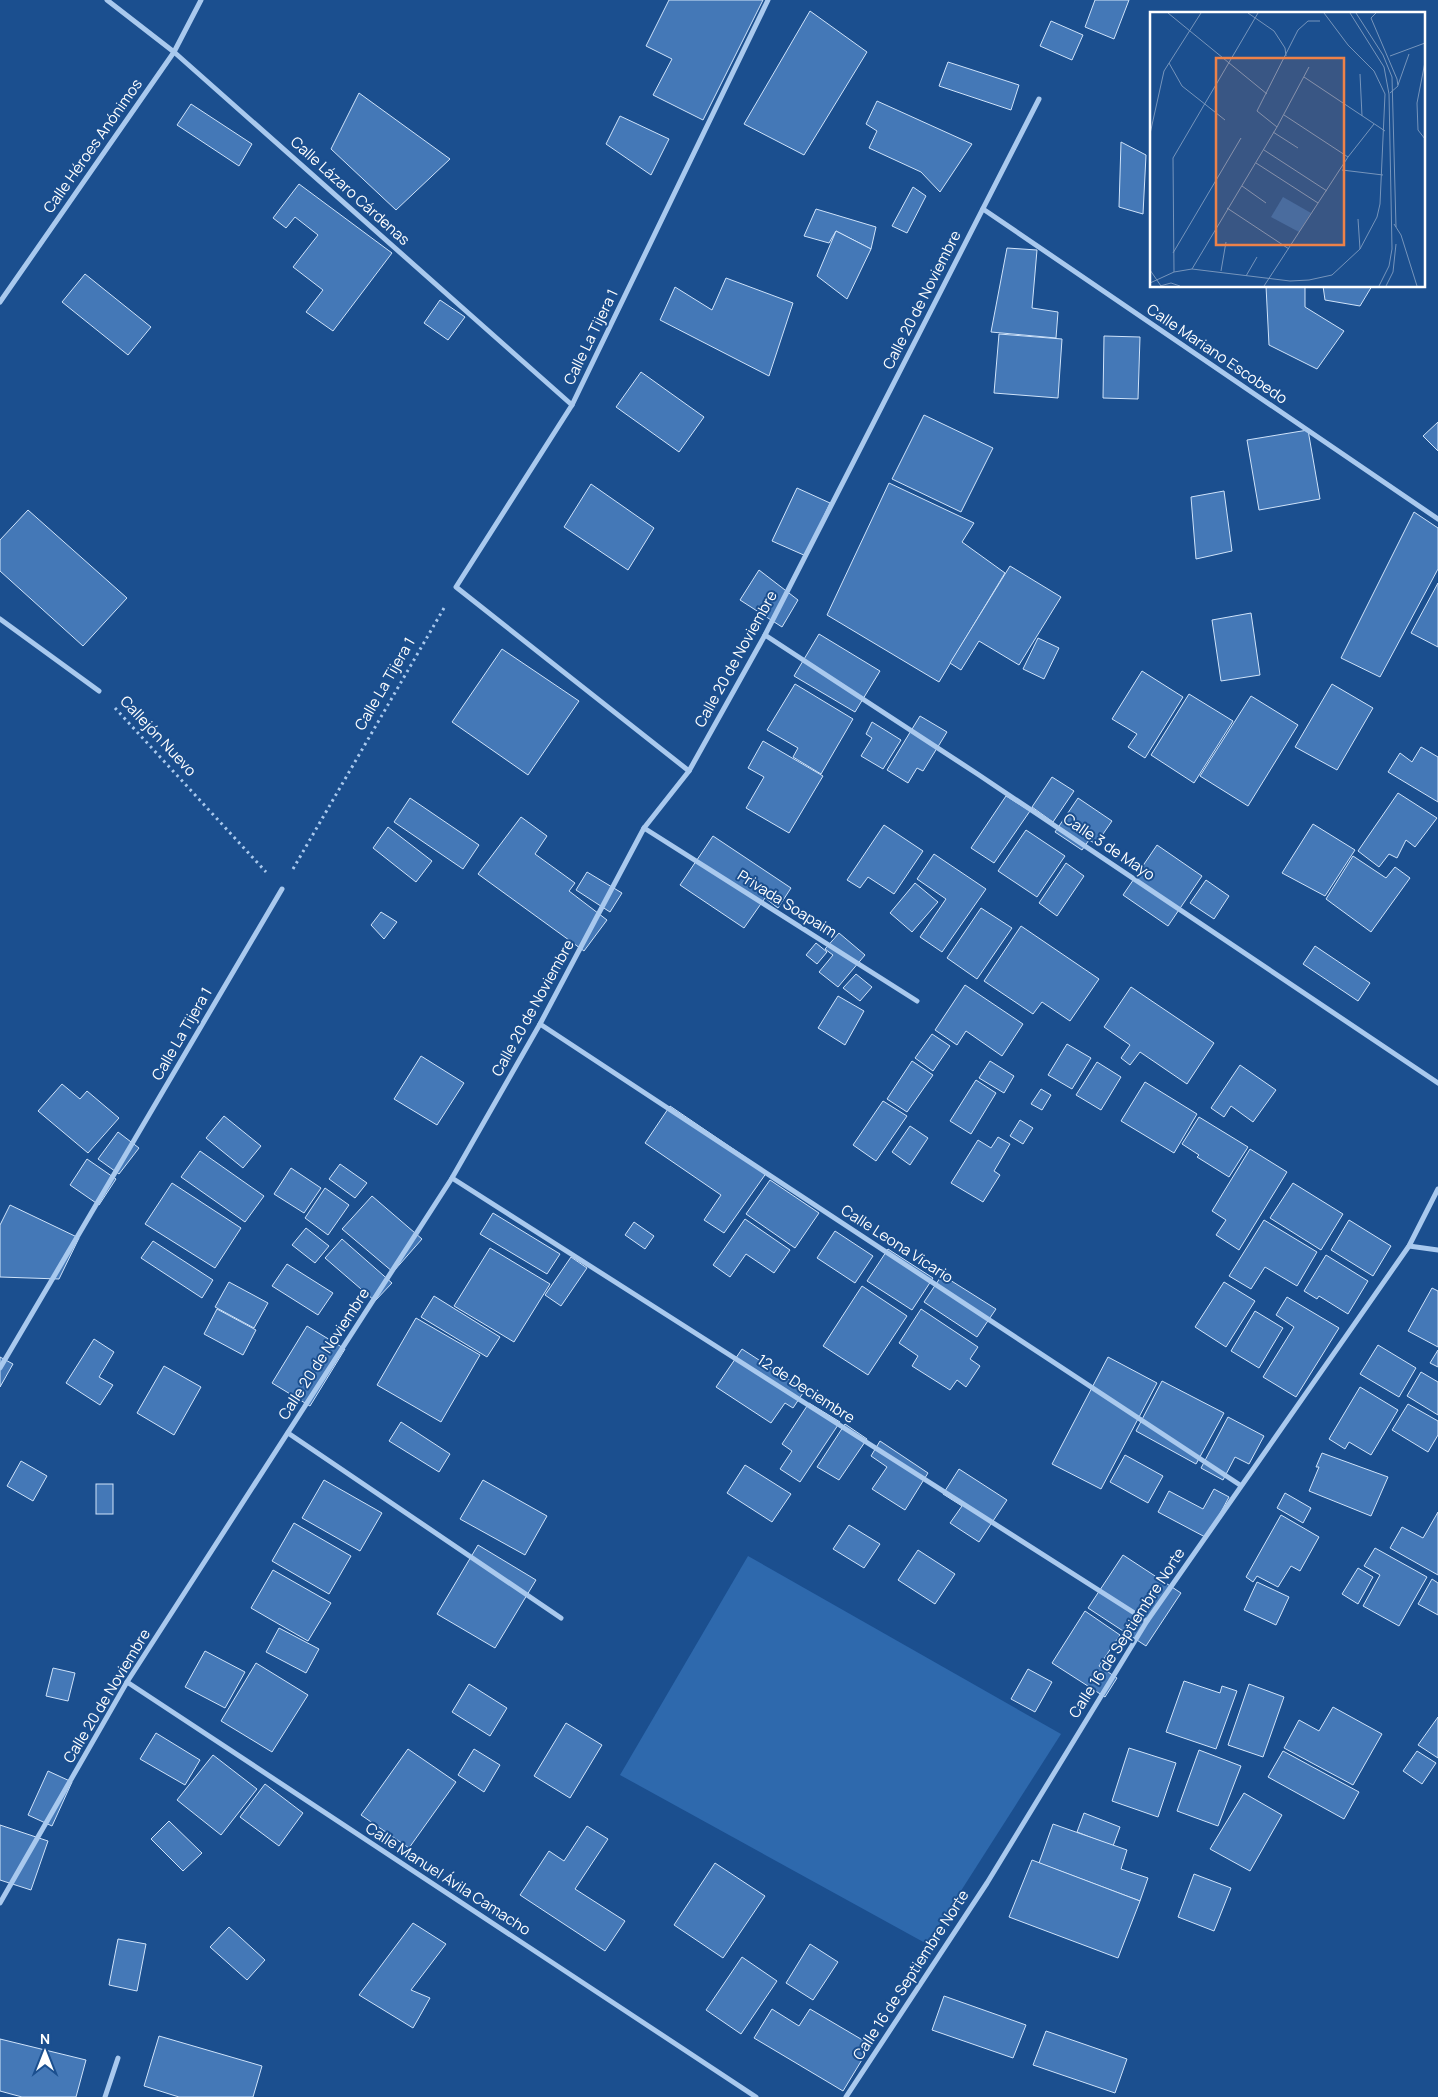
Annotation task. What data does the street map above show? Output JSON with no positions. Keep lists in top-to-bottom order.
{
  "streets": {
    "street": [
      "Calle Héroes Anónimos",
      "Calle Lázaro Cárdenas",
      "Calle 20 de Noviembre",
      "Calle La Tijera 1",
      "Calle Mariano Escobedo",
      "Callejón Nuevo",
      "Calle 3 de Mayo",
      "Privada Soapaim",
      "Calle Leona Vicario",
      "12 de Deciembre",
      "Calle 16 de Septiembre Norte",
      "Calle Manuel Ávila Camacho"
    ]
  },
  "crossings": [
    ["Calle Héroes Anónimos", "Calle Lázaro Cárdenas"],
    ["Calle Lázaro Cárdenas", "Calle La Tijera 1"],
    ["Calle 20 de Noviembre", "Calle Mariano Escobedo"],
    ["Calle 20 de Noviembre", "Calle 3 de Mayo"],
    ["Calle 20 de Noviembre", "Privada Soapaim"],
    ["Calle 20 de Noviembre", "Calle Leona Vicario"],
    ["Calle 20 de Noviembre", "12 de Deciembre"],
    ["Calle 20 de Noviembre", "Calle Manuel Ávila Camacho"],
    ["Calle La Tijera 1", "Callejón Nuevo"],
    ["Calle Leona Vicario", "Calle 16 de Septiembre Norte"],
    ["12 de Deciembre", "Calle 16 de Septiembre Norte"]
  ],
  "north": "top"
}
